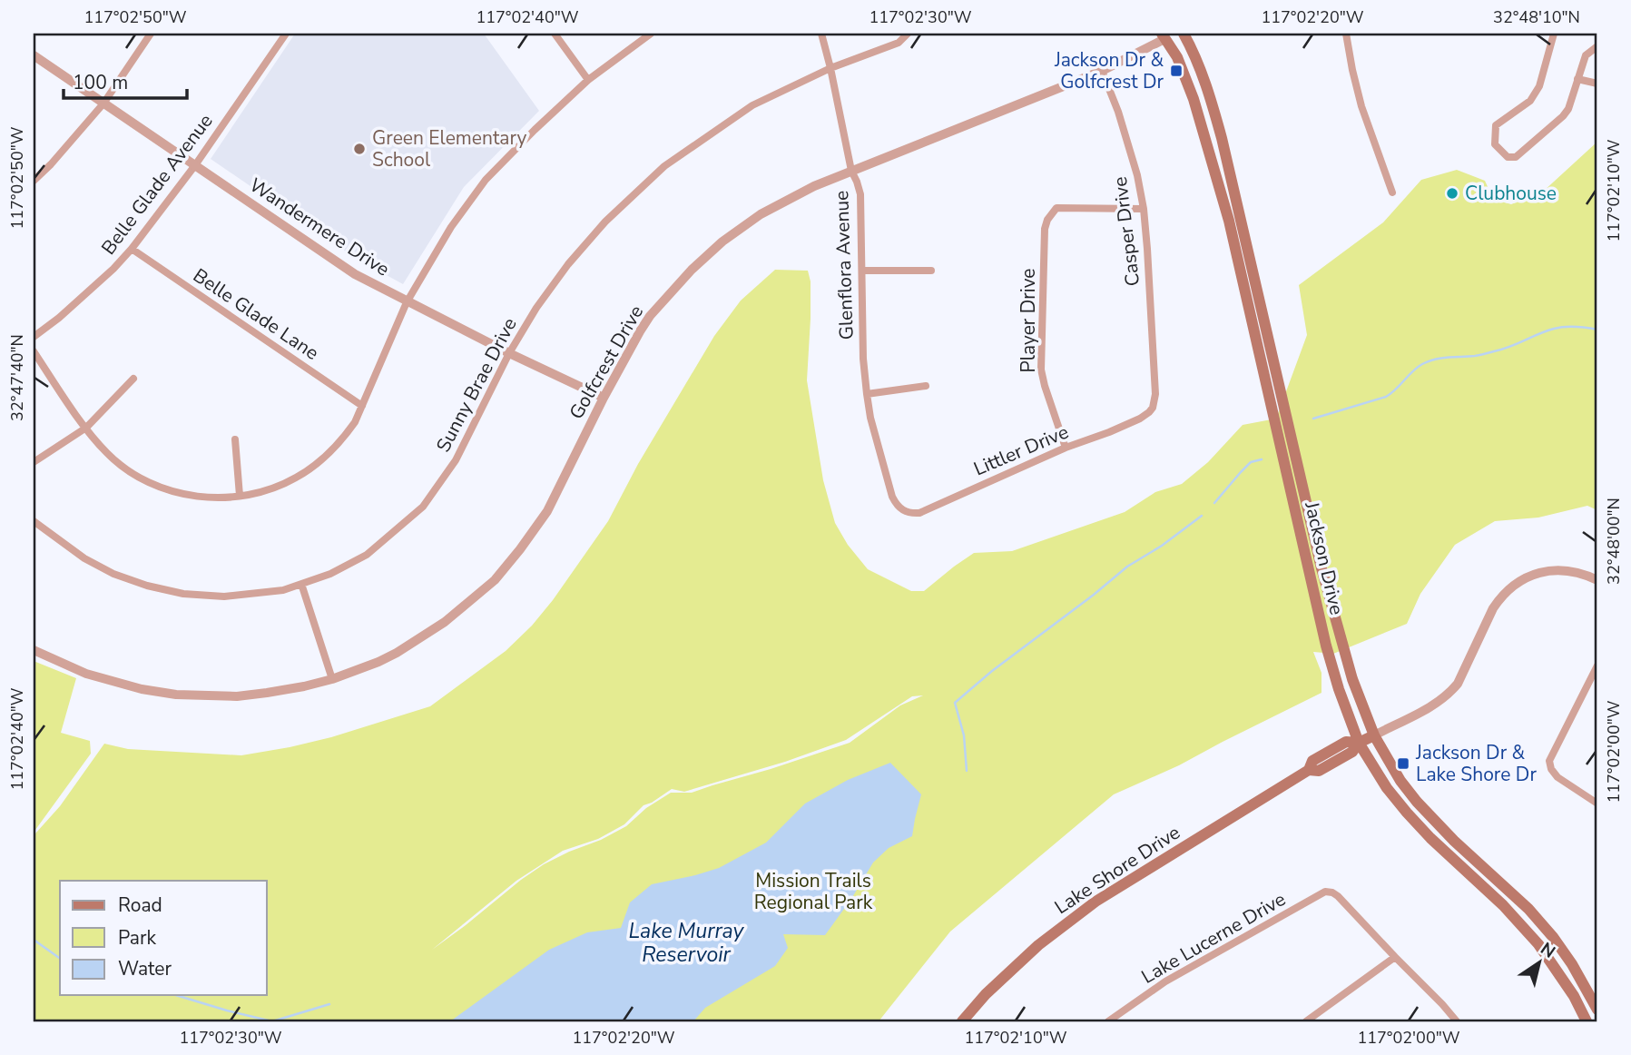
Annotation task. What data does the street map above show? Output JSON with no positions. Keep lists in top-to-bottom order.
{
  "streets": {
    "main road": ["Golfcrest Drive", "Jackson Drive", "Lake Shore Drive"],
    "street": [
      "Belle Glade Avenue",
      "Wandermere Drive",
      "Casper Drive",
      "Glenflora Avenue",
      "Belle Glade Lane",
      "Player Drive",
      "Sunny Brae Drive",
      "Littler Drive",
      "Lake Lucerne Drive"
    ]
  },
  "crossings": [
    ["Belle Glade Avenue", "Wandermere Drive"],
    ["Belle Glade Avenue", "Belle Glade Lane"],
    ["Wandermere Drive", "Golfcrest Drive"],
    ["Wandermere Drive", "Sunny Brae Drive"],
    ["Casper Drive", "Player Drive"],
    ["Casper Drive", "Golfcrest Drive"],
    ["Casper Drive", "Littler Drive"],
    ["Glenflora Avenue", "Golfcrest Drive"],
    ["Glenflora Avenue", "Sunny Brae Drive"],
    ["Glenflora Avenue", "Littler Drive"],
    ["Player Drive", "Littler Drive"],
    ["Golfcrest Drive", "Jackson Drive"],
    ["Jackson Drive", "Lake Shore Drive"]
  ],
  "water": ["Lake Murray Reservoir"],
  "parks": ["Mission Trails Regional Park"],
  "places": {
    "transit": ["Jackson Dr & Golfcrest Dr", "Jackson Dr & Lake Shore Dr"],
    "other": ["Green Elementary School", "Clubhouse"]
  },
  "legend": ["Road", "Park", "Water"],
  "scale_bar": "100 m",
  "north": "top right",
  "coordinates": [
    "117°02'50\"W",
    "117°02'40\"W",
    "117°02'30\"W",
    "117°02'20\"W",
    "32°48'10\"N",
    "117°02'10\"W",
    "32°47'40\"N",
    "32°48'00\"N",
    "117°02'00\"W"
  ]
}
